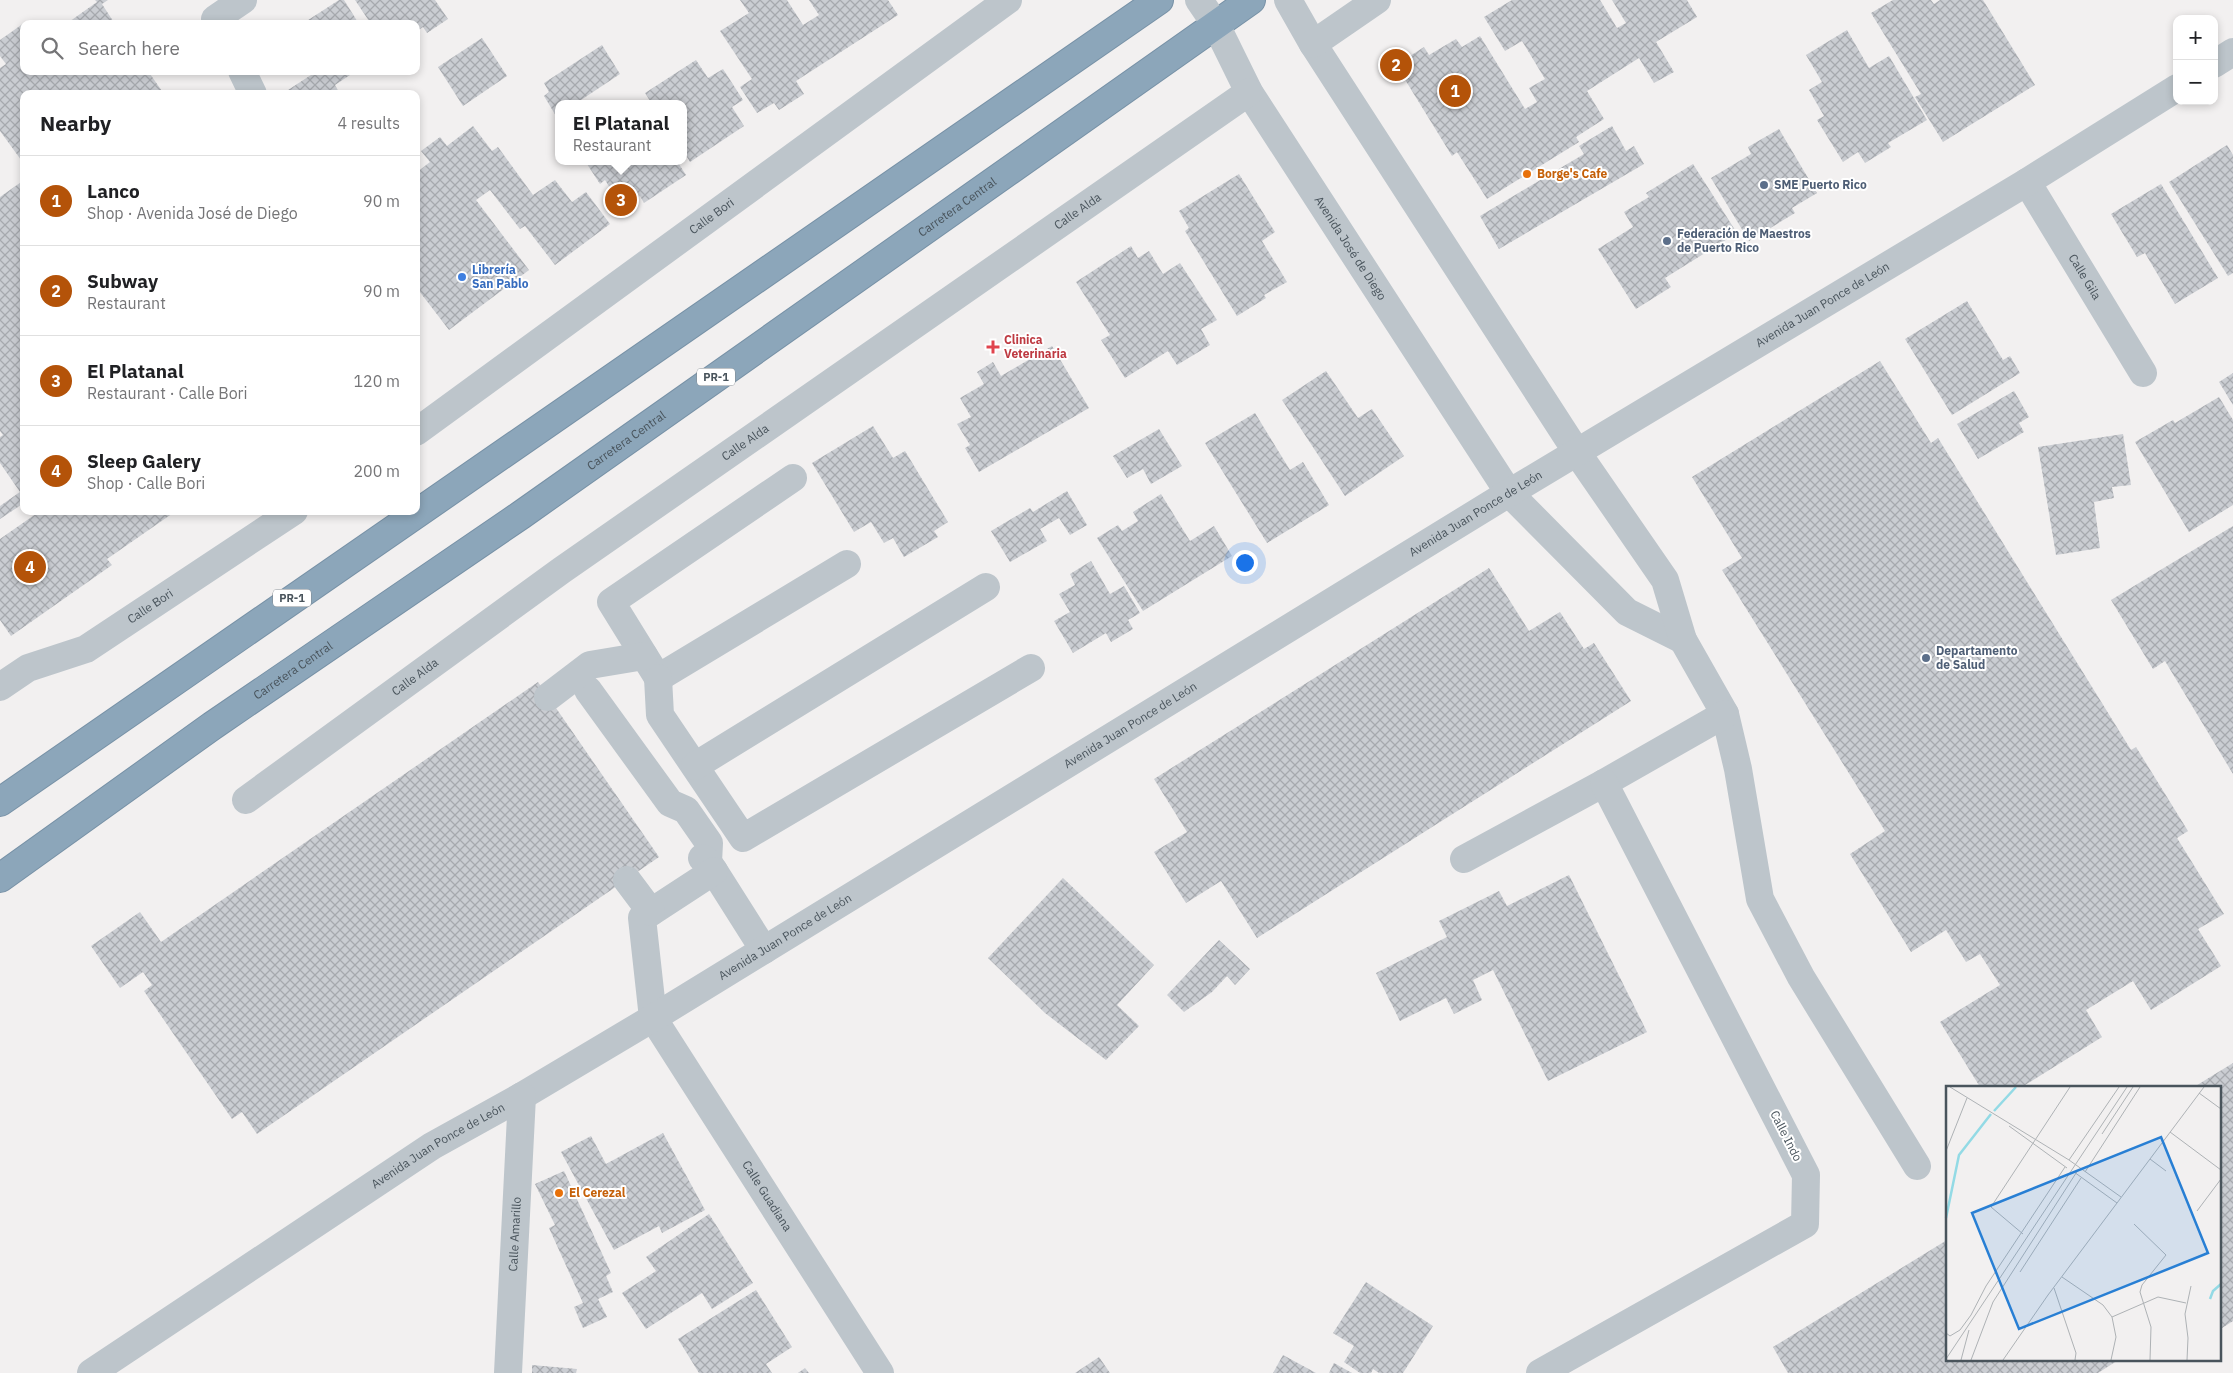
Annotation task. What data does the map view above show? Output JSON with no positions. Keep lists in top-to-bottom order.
{
  "streets": {
    "highway": ["Carretera Central", "PR-1"],
    "street": [
      "Calle Alda",
      "Calle Bori",
      "Avenida José de Diego",
      "Calle Gila",
      "Avenida Juan Ponce de León",
      "Calle Indo",
      "Calle Guadiana",
      "Calle Amarillo"
    ]
  },
  "crossings": [
    ["Carretera Central", "Avenida José de Diego"],
    ["Calle Alda", "Avenida José de Diego"],
    ["Avenida José de Diego", "Avenida Juan Ponce de León"],
    ["Calle Gila", "Avenida Juan Ponce de León"],
    ["Avenida Juan Ponce de León", "Calle Guadiana"],
    ["Avenida Juan Ponce de León", "Calle Amarillo"]
  ],
  "places": {
    "other": [
      "Borge's Cafe",
      "SME Puerto Rico",
      "Federación de Maestros de Puerto Rico",
      "Librería San Pablo",
      "Departamento de Salud",
      "El Cerezal"
    ],
    "health": ["Clinica Veterinaria"]
  },
  "page": {
    "map_buttons": ["+", "−"],
    "search": "Search here",
    "pins": [
      "2",
      "1",
      "3",
      "4"
    ],
    "heading": ["Nearby", "4 results"],
    "popup": ["El Platanal", "Restaurant"],
    "list": [
      {
        "mark": "1",
        "name": "Lanco",
        "note": "Shop · Avenida José de Diego",
        "value": "90 m"
      },
      {
        "mark": "2",
        "name": "Subway",
        "note": "Restaurant",
        "value": "90 m"
      },
      {
        "mark": "3",
        "name": "El Platanal",
        "note": "Restaurant · Calle Bori",
        "value": "120 m"
      },
      {
        "mark": "4",
        "name": "Sleep Galery",
        "note": "Shop · Calle Bori",
        "value": "200 m"
      }
    ]
  }
}
